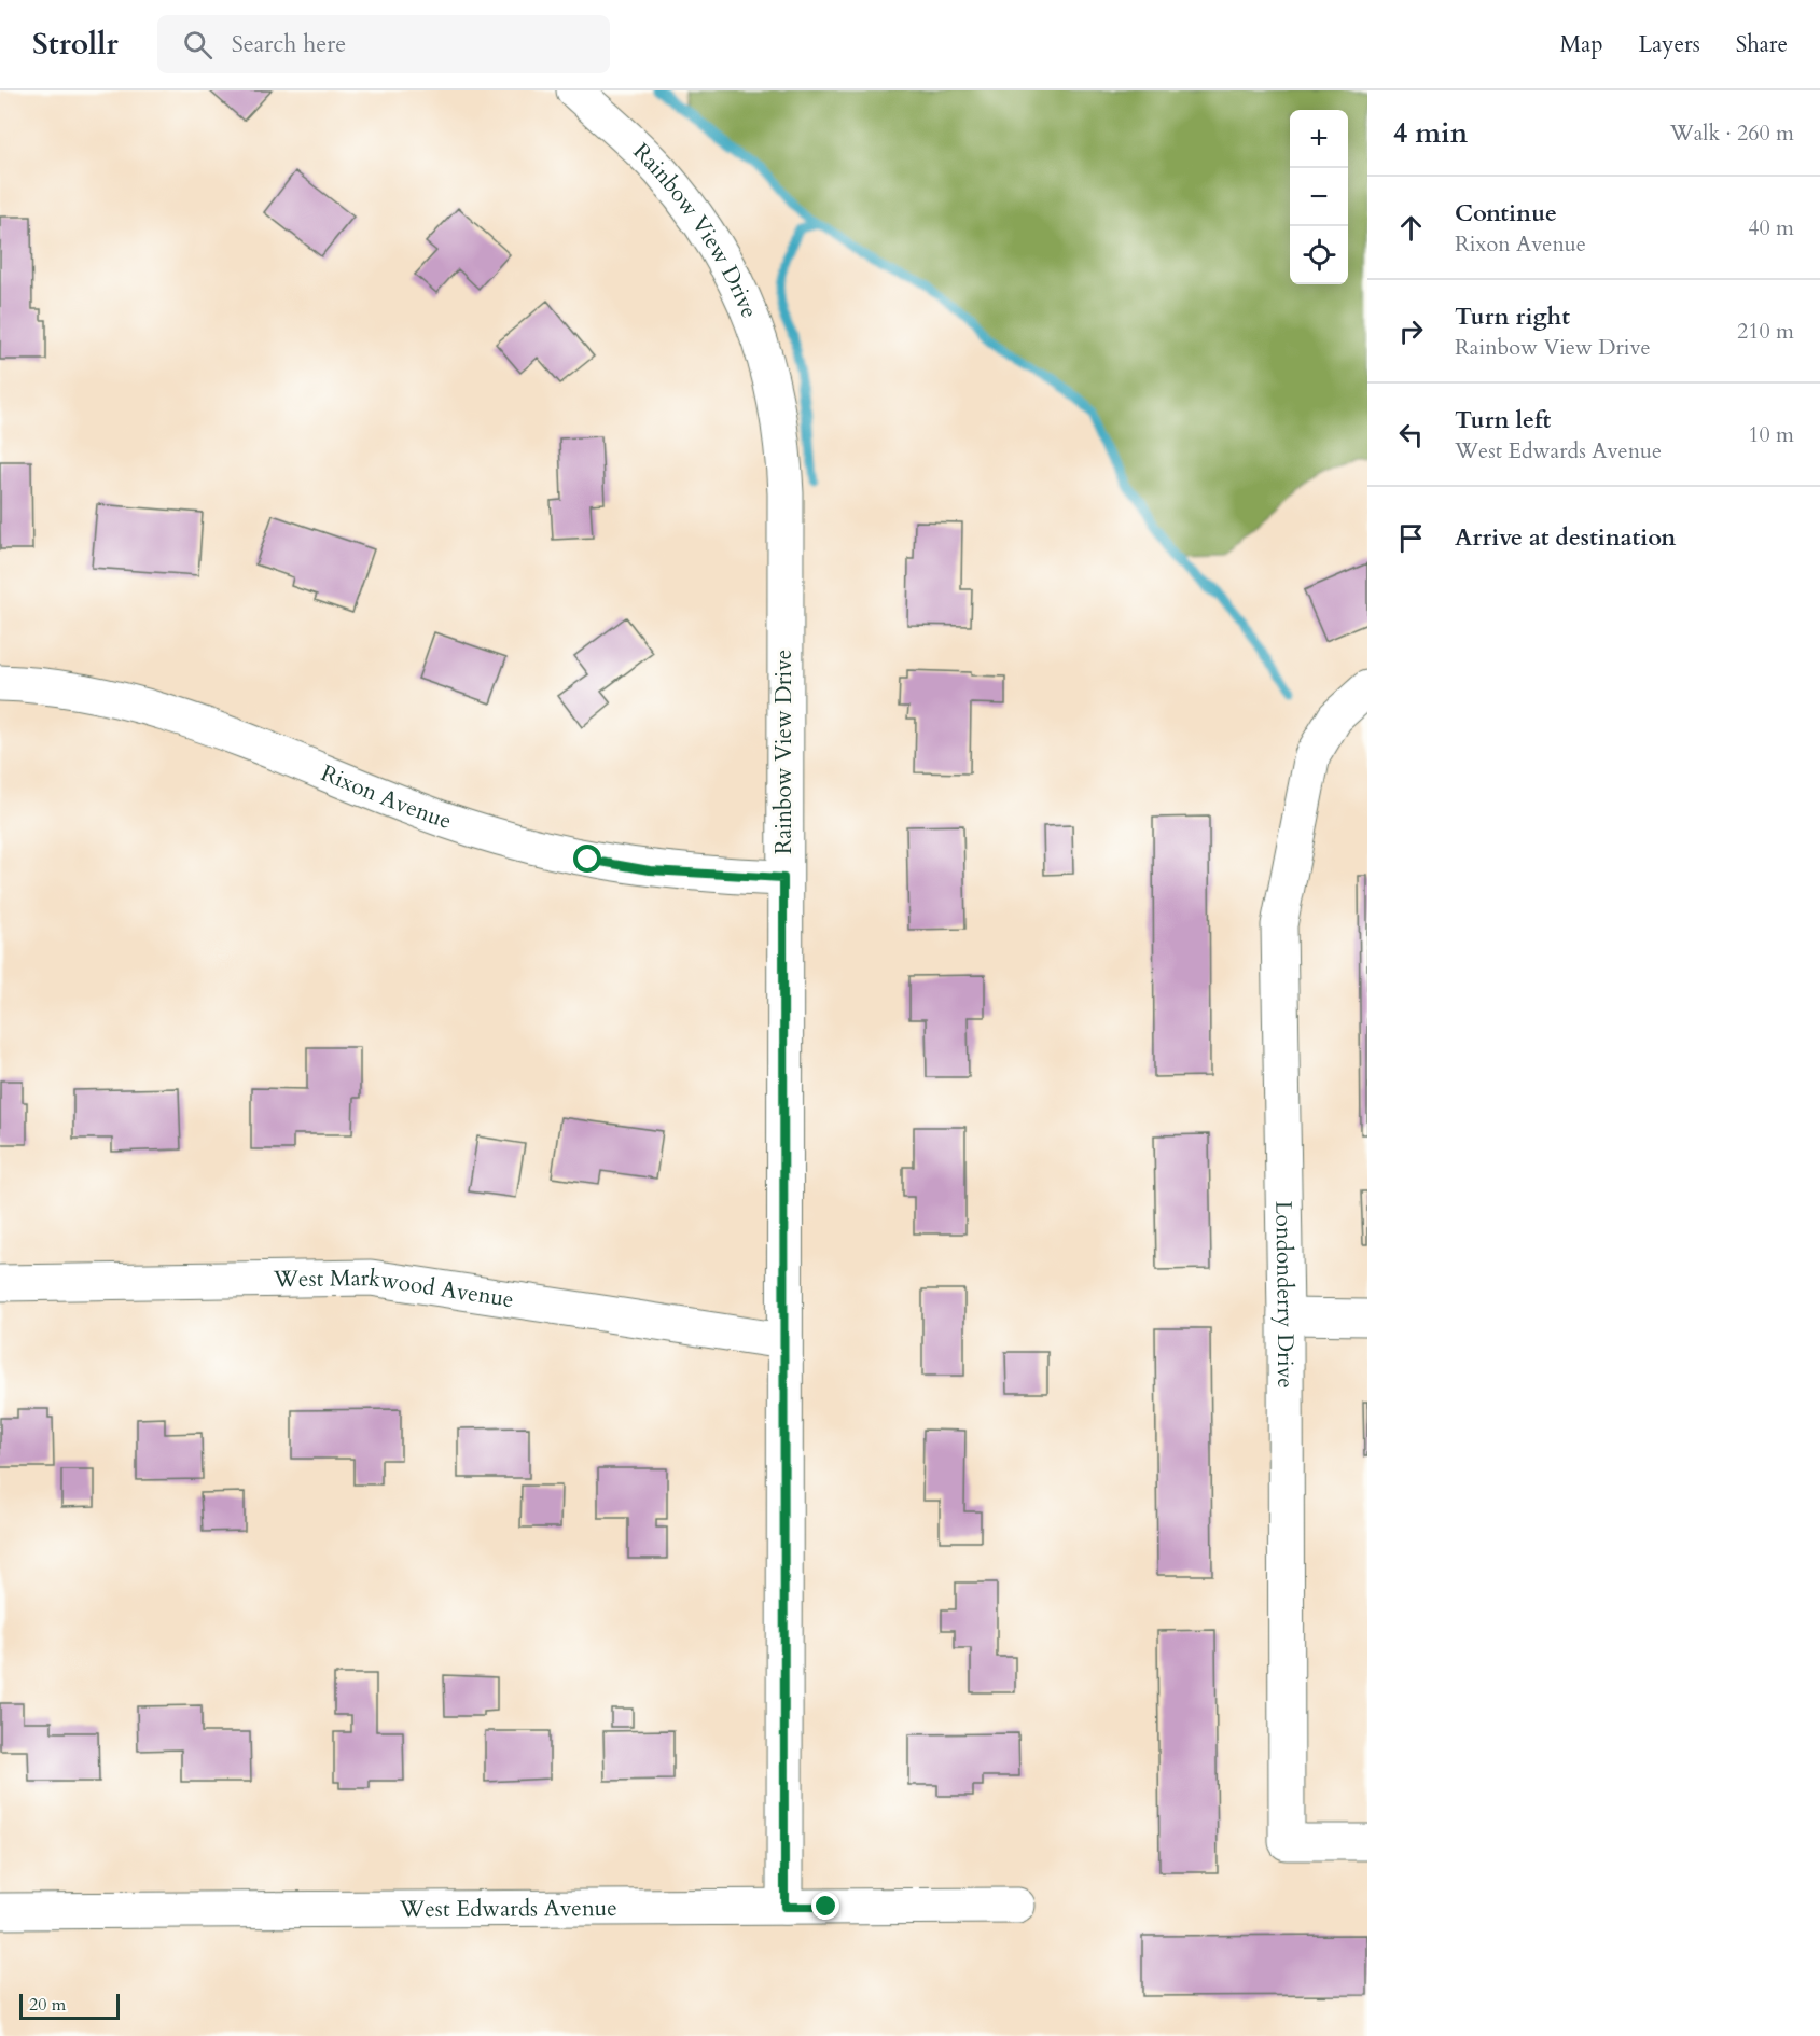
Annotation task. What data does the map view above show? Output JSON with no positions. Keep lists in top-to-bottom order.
{
  "streets": {
    "street": [
      "Rainbow View Drive",
      "Rixon Avenue",
      "West Markwood Avenue",
      "Londonderry Drive",
      "West Edwards Avenue"
    ]
  },
  "crossings": [
    ["Rainbow View Drive", "Rixon Avenue"],
    ["Rainbow View Drive", "West Markwood Avenue"],
    ["Rainbow View Drive", "West Edwards Avenue"]
  ],
  "scale_bar": "20 m",
  "page": {
    "header": "Strollr",
    "search": "Search here",
    "nav": ["Map", "Layers", "Share"],
    "heading": ["4 min", "Walk · 260 m"],
    "map_buttons": ["+", "−"],
    "list": [
      ["Continue", "Rixon Avenue", "40 m"],
      ["Turn right", "Rainbow View Drive", "210 m"],
      ["Turn left", "West Edwards Avenue", "10 m"],
      "Arrive at destination"
    ],
    "scale": "20 m"
  }
}
